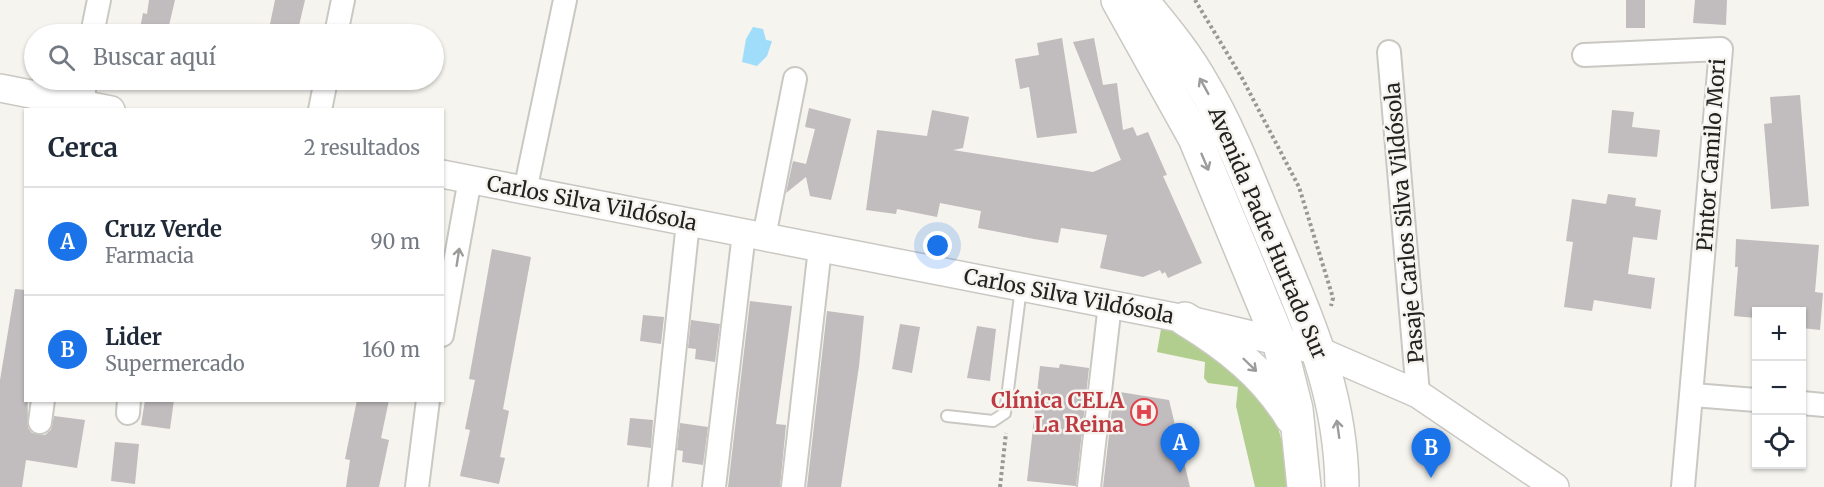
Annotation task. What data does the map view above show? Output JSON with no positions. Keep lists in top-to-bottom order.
{
  "streets": {
    "main road": ["Avenida Padre Hurtado Sur"],
    "street": ["Pintor Camilo Mori", "Carlos Silva Vildósola", "Pasaje Carlos Silva Vildósola"]
  },
  "crossings": [
    ["Carlos Silva Vildósola", "Pasaje Carlos Silva Vildósola"],
    ["Carlos Silva Vildósola", "Avenida Padre Hurtado Sur"]
  ],
  "places": {
    "hospital": ["Clínica CELA La Reina"]
  },
  "page": {
    "search": "Buscar aquí",
    "heading": ["Cerca", "2 resultados"],
    "list": [
      {
        "mark": "A",
        "name": "Cruz Verde",
        "note": "Farmacia",
        "value": "90 m"
      },
      {
        "mark": "B",
        "name": "Lider",
        "note": "Supermercado",
        "value": "160 m"
      }
    ],
    "map_buttons": ["+", "−"],
    "pins": ["A", "B"]
  }
}
